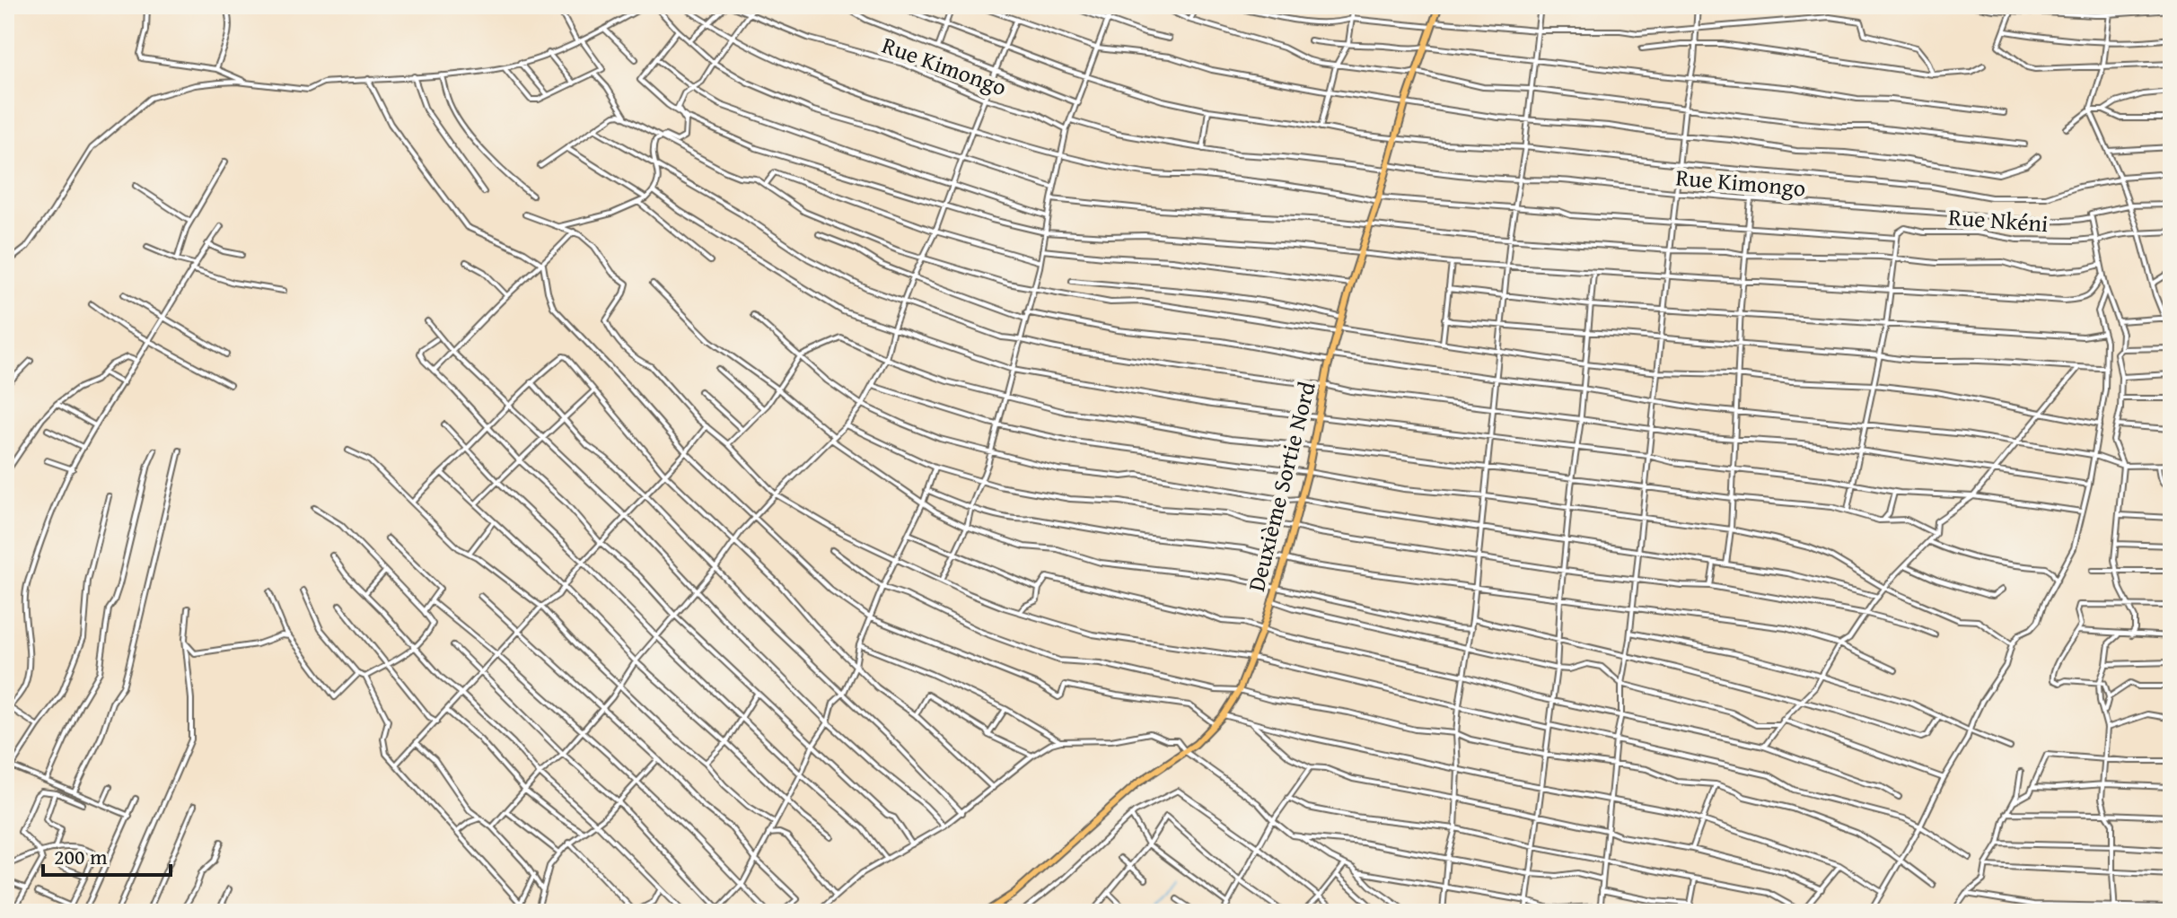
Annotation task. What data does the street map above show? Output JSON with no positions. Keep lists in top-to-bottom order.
{
  "streets": {
    "main road": ["Deuxième Sortie Nord"],
    "street": ["Rue Kimongo", "Rue Nkéni"]
  },
  "crossings": [
    ["Rue Kimongo", "Deuxième Sortie Nord"]
  ],
  "scale_bar": "200 m"
}
